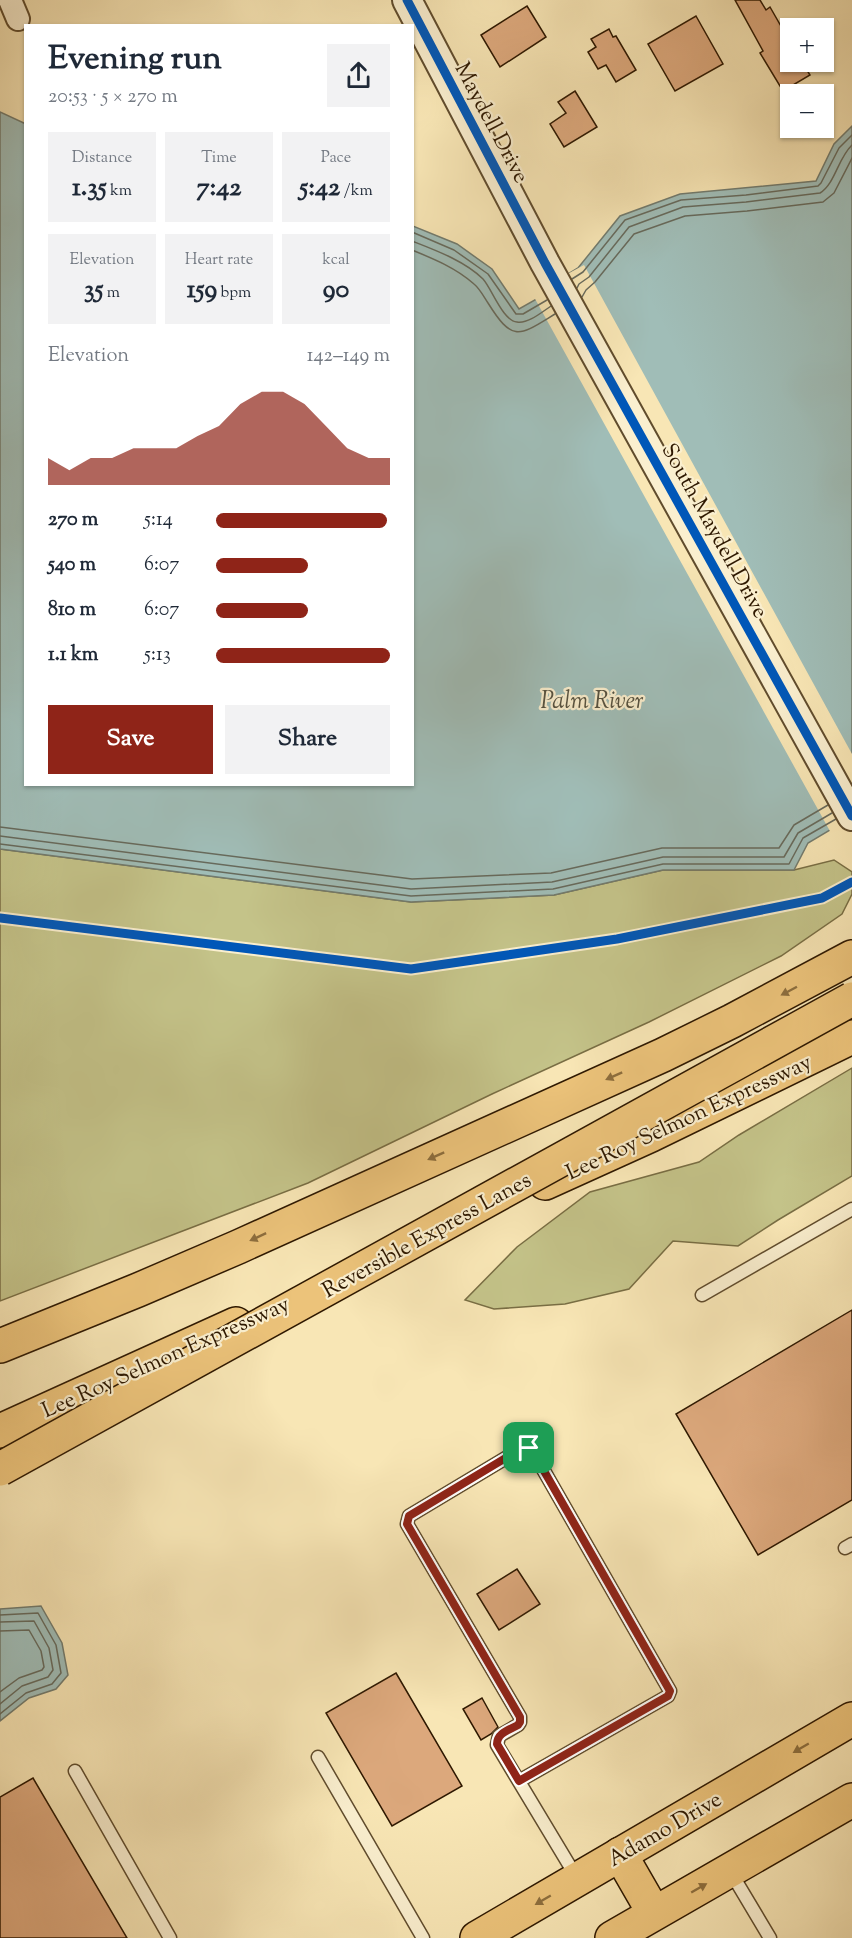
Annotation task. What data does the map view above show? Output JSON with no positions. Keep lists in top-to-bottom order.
{
  "streets": {
    "main road": ["Lee Roy Selmon Expressway", "Reversible Express Lanes", "Adamo Drive"],
    "street": ["Maydell Drive", "South Maydell Drive"]
  },
  "crossings": [
    ["Maydell Drive", "South Maydell Drive"]
  ],
  "water": ["Palm River"],
  "page": {
    "map_buttons": ["+", "−"],
    "heading": ["Evening run", "20:53 · 5 × 270 m"],
    "stats": [
      ["Distance", "1.35 km"],
      ["Time", "7:42"],
      ["Pace", "5:42 /km"],
      ["Elevation", "35 m"],
      ["Heart rate", "159 bpm"],
      ["kcal", "90"]
    ],
    "chart": ["Elevation", "142–149 m"],
    "list": [
      {
        "name": "270 m",
        "note": "5:14"
      },
      {
        "name": "540 m",
        "note": "6:07"
      },
      {
        "name": "810 m",
        "note": "6:07"
      },
      {
        "name": "1.1 km",
        "note": "5:13"
      }
    ],
    "buttons": ["Save", "Share"]
  }
}
